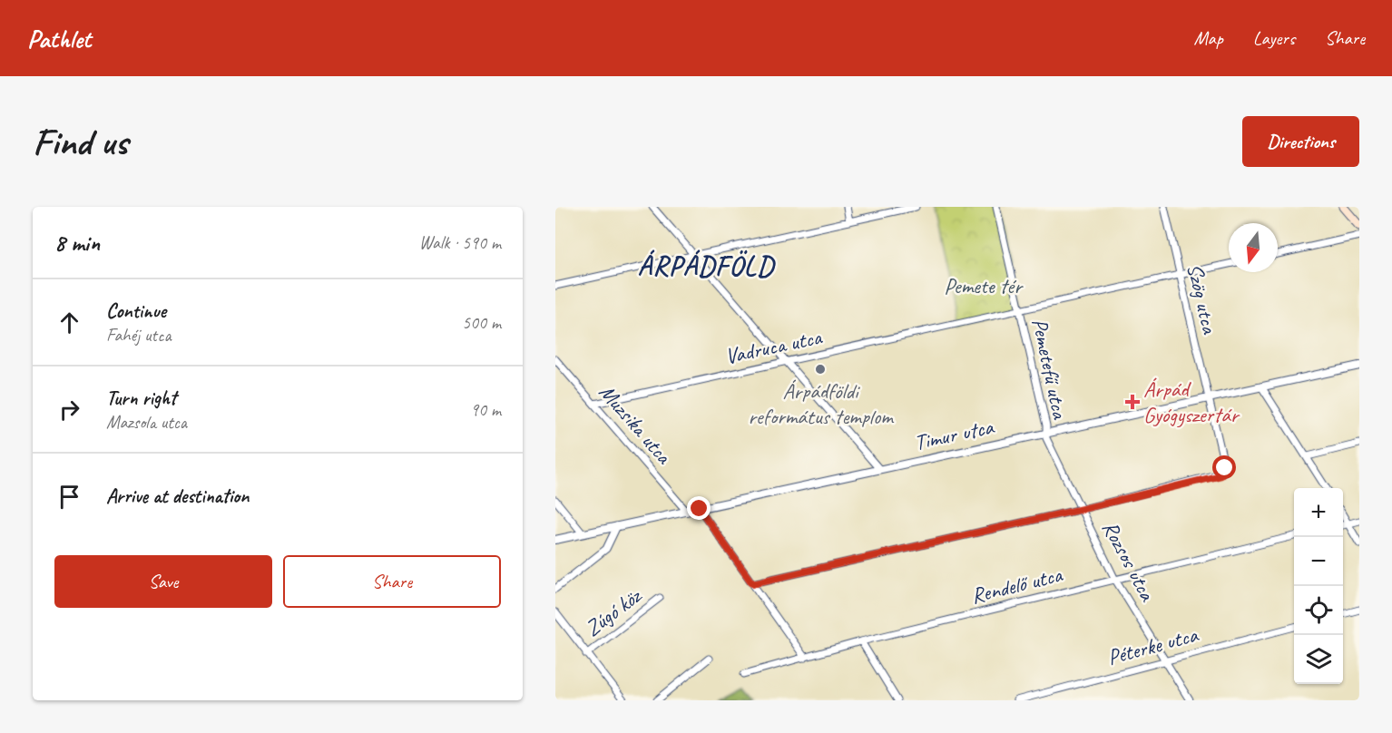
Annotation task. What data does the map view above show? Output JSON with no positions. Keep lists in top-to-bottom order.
{
  "streets": {
    "street": [
      "Szög utca",
      "Vadruca utca",
      "Pemetefű utca",
      "Muzsika utca",
      "Timur utca",
      "Rozsos utca",
      "Rendelő utca",
      "Zúgó köz",
      "Péterke utca"
    ]
  },
  "crossings": [
    ["Szög utca", "Timur utca"],
    ["Szög utca", "Rozsos utca"],
    ["Vadruca utca", "Pemetefű utca"],
    ["Vadruca utca", "Muzsika utca"],
    ["Pemetefű utca", "Timur utca"],
    ["Pemetefű utca", "Rozsos utca"],
    ["Muzsika utca", "Timur utca"],
    ["Timur utca", "Rozsos utca"],
    ["Rozsos utca", "Rendelő utca"],
    ["Rozsos utca", "Péterke utca"]
  ],
  "districts": ["ÁRPÁDFÖLD"],
  "parks": ["Pemete tér"],
  "places": {
    "other": ["Árpádföldi református templom"],
    "health": ["Árpád Gyógyszertár"]
  },
  "north": "bottom",
  "page": {
    "header": "Pathlet",
    "nav": ["Map", "Layers", "Share"],
    "buttons": [
      "Directions",
      ["Save", "Share"]
    ],
    "title": "Find us",
    "heading": ["8 min", "Walk · 590 m"],
    "list": [
      ["Continue", "Fahéj utca", "500 m"],
      ["Turn right", "Mazsola utca", "90 m"],
      "Arrive at destination"
    ],
    "map_buttons": ["+", "−"]
  }
}
